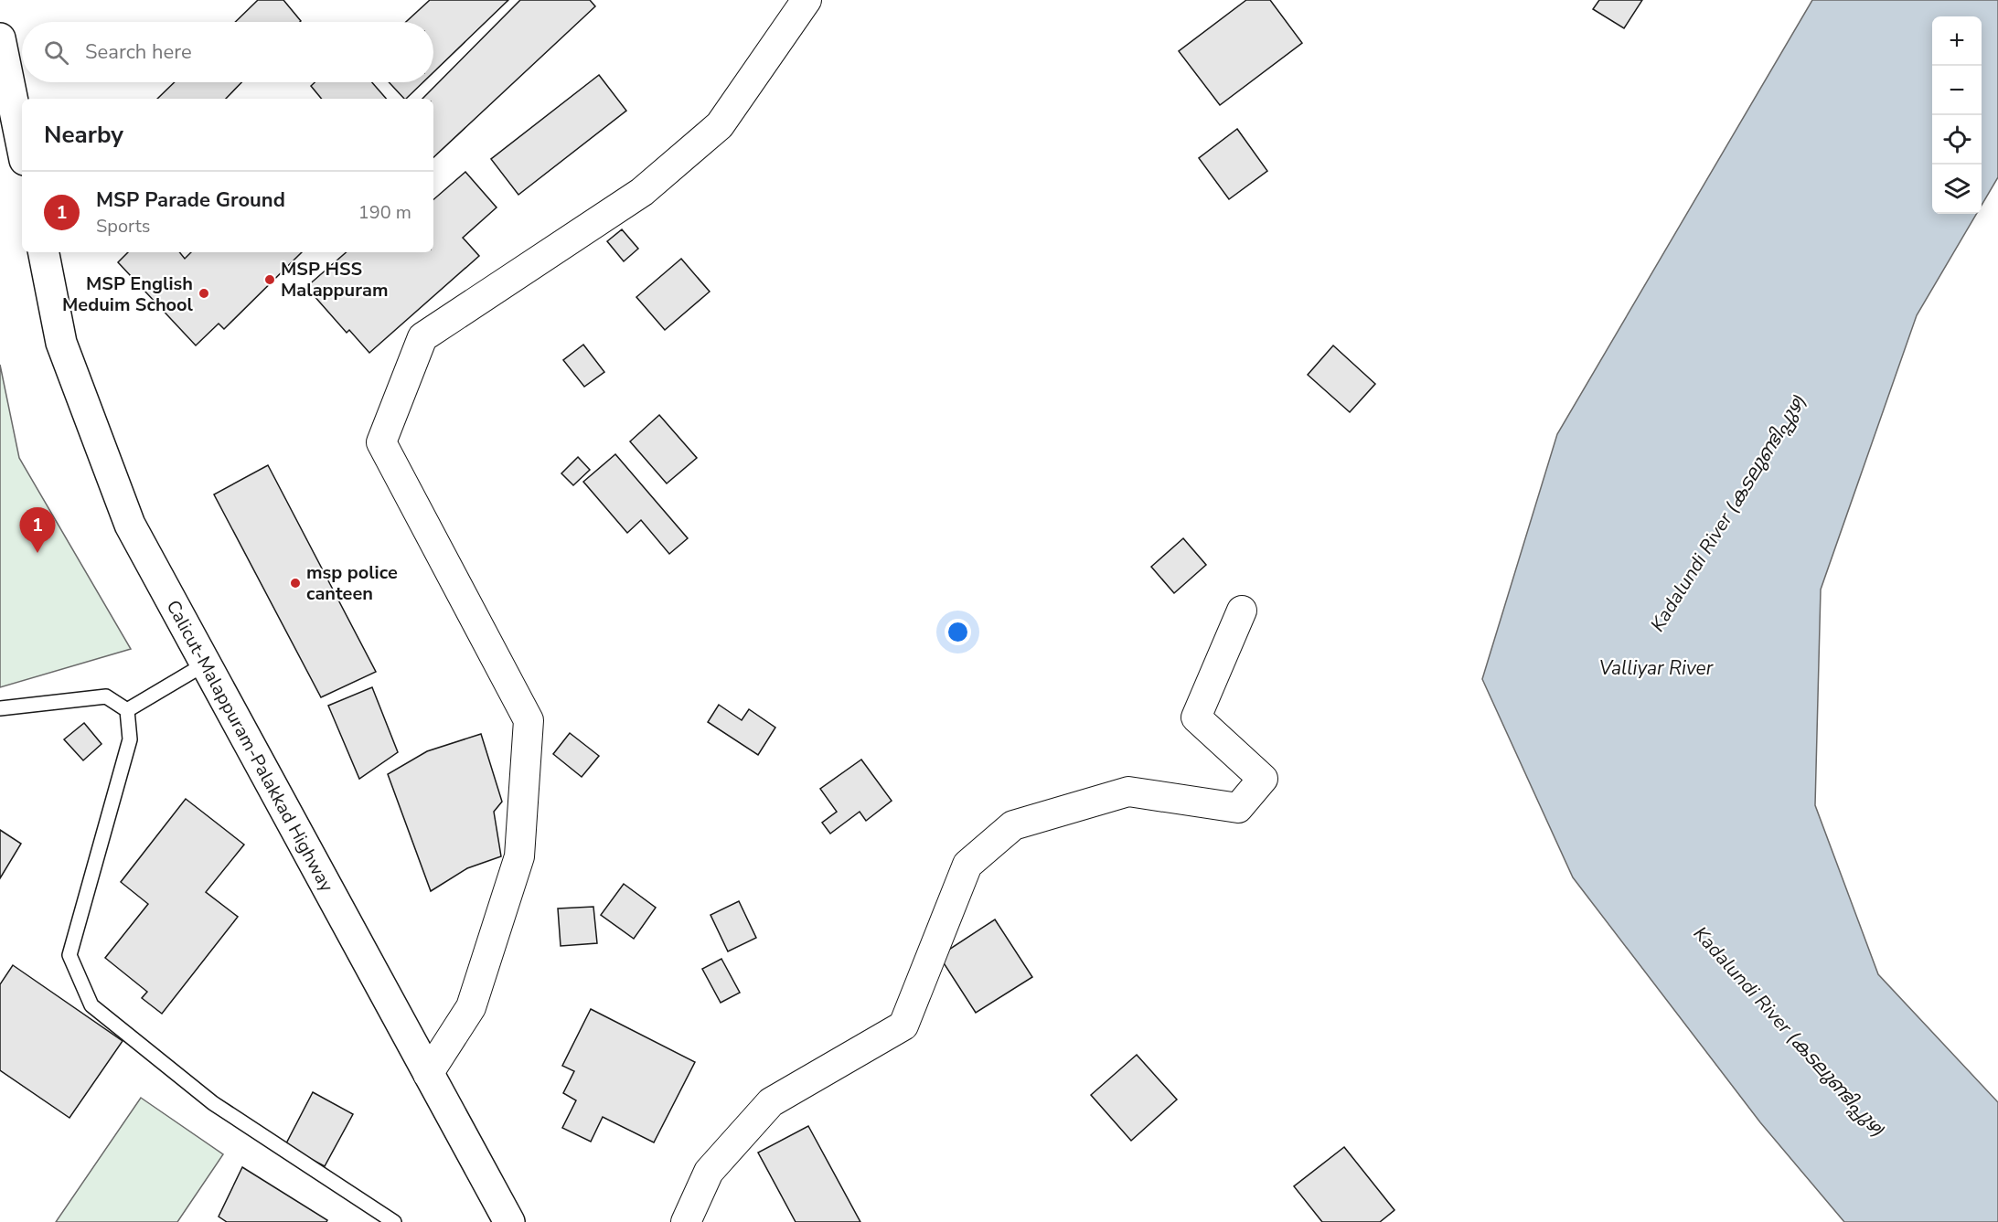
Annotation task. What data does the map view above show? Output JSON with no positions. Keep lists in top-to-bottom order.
{
  "streets": {
    "highway": ["Calicut-Malappuram-Palakkad Highway"]
  },
  "water": ["Kadalundi River (കടലുണ്ടിപ്പുഴ)", "Valliyar River"],
  "places": ["MSP HSS Malappuram", "MSP English Meduim School", "msp police canteen"],
  "page": {
    "map_buttons": ["+", "−"],
    "search": "Search here",
    "heading": "Nearby",
    "list": [
      {
        "mark": "1",
        "name": "MSP Parade Ground",
        "note": "Sports",
        "value": "190 m"
      }
    ],
    "pins": "1"
  }
}
